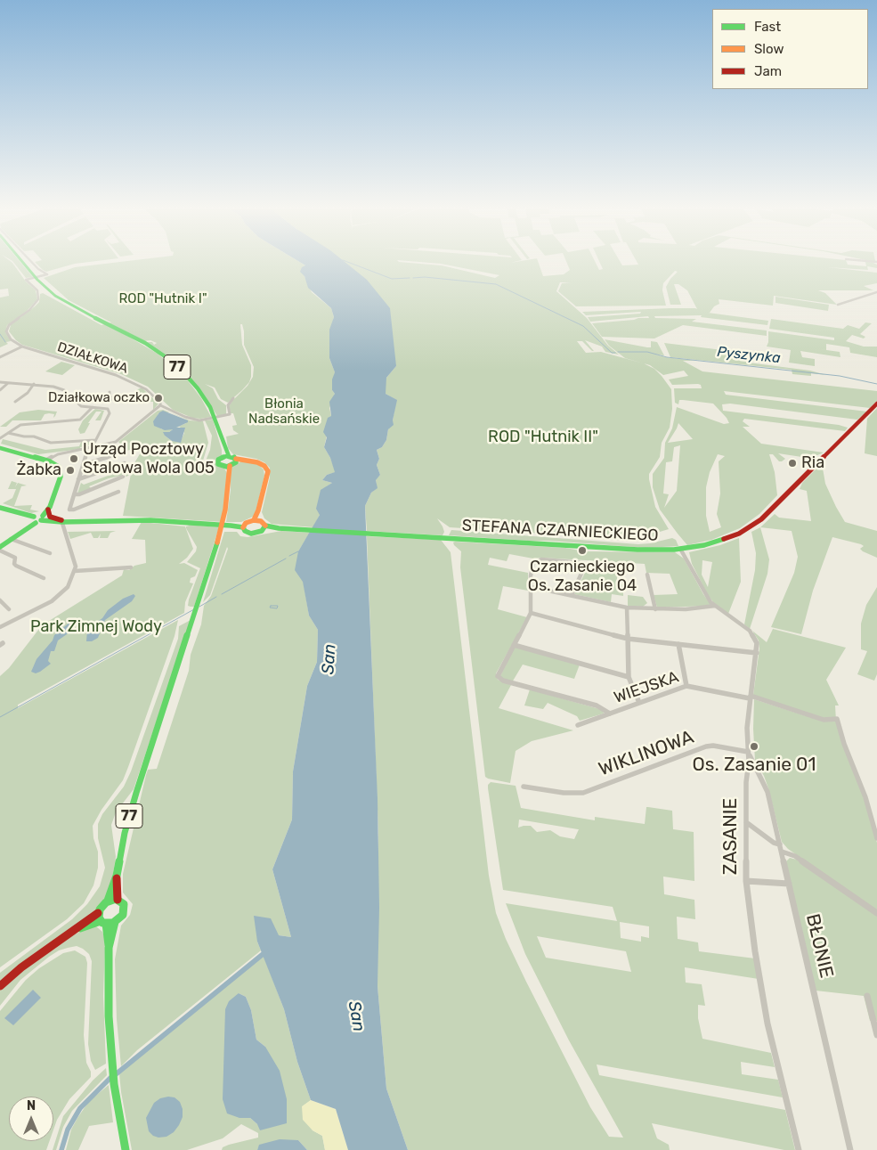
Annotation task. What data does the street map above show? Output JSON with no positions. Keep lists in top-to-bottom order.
{
  "streets": {
    "main road": ["77", "STEFANA CZARNIECKIEGO"],
    "street": [
      "DZIAŁKOWA",
      "WIEJSKA",
      "WIKLINOWA",
      "ZASANIE",
      "BŁONIE"
    ]
  },
  "crossings": [
    ["STEFANA CZARNIECKIEGO", "ZASANIE"],
    ["WIEJSKA", "ZASANIE"],
    ["WIKLINOWA", "ZASANIE"],
    ["WIKLINOWA", "BŁONIE"],
    ["ZASANIE", "BŁONIE"]
  ],
  "water": ["Pyszynka", "San"],
  "parks": [
    "ROD \"Hutnik I\"",
    "Błonia Nadsańskie",
    "ROD \"Hutnik II\"",
    "Park Zimnej Wody"
  ],
  "places": [
    "Działkowa oczko",
    "Urząd Pocztowy Stalowa Wola 005",
    "Ria",
    "Żabka",
    "Czarnieckiego Os. Zasanie 04",
    "Os. Zasanie 01"
  ],
  "legend": ["Fast", "Slow", "Jam"],
  "north": "top"
}
